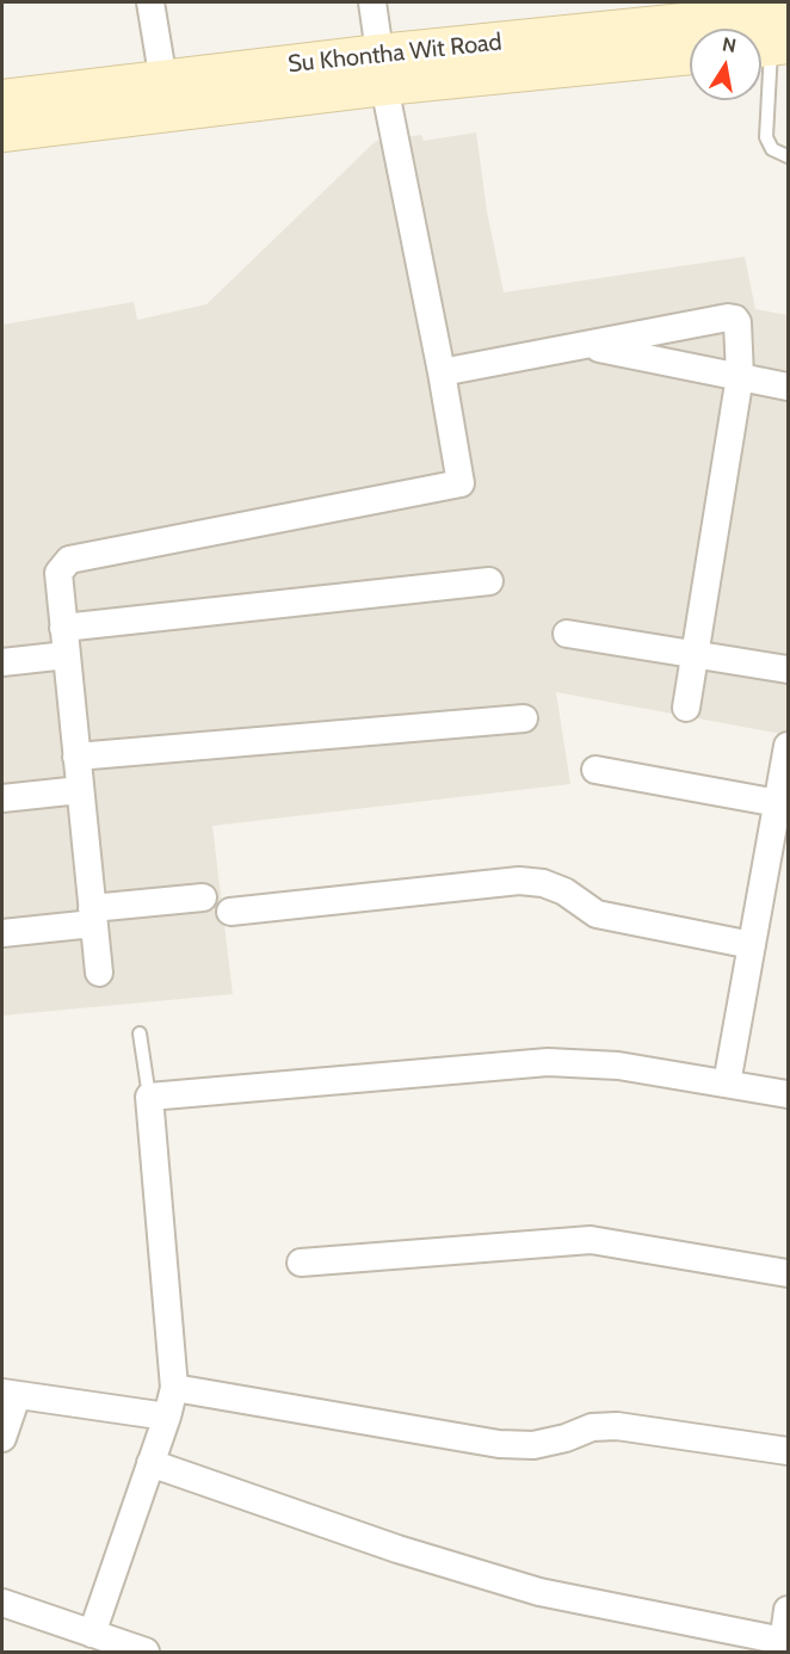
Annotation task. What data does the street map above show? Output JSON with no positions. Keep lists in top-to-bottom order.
{
  "streets": {
    "main road": ["Su Khontha Wit Road"]
  },
  "north": "top"
}
